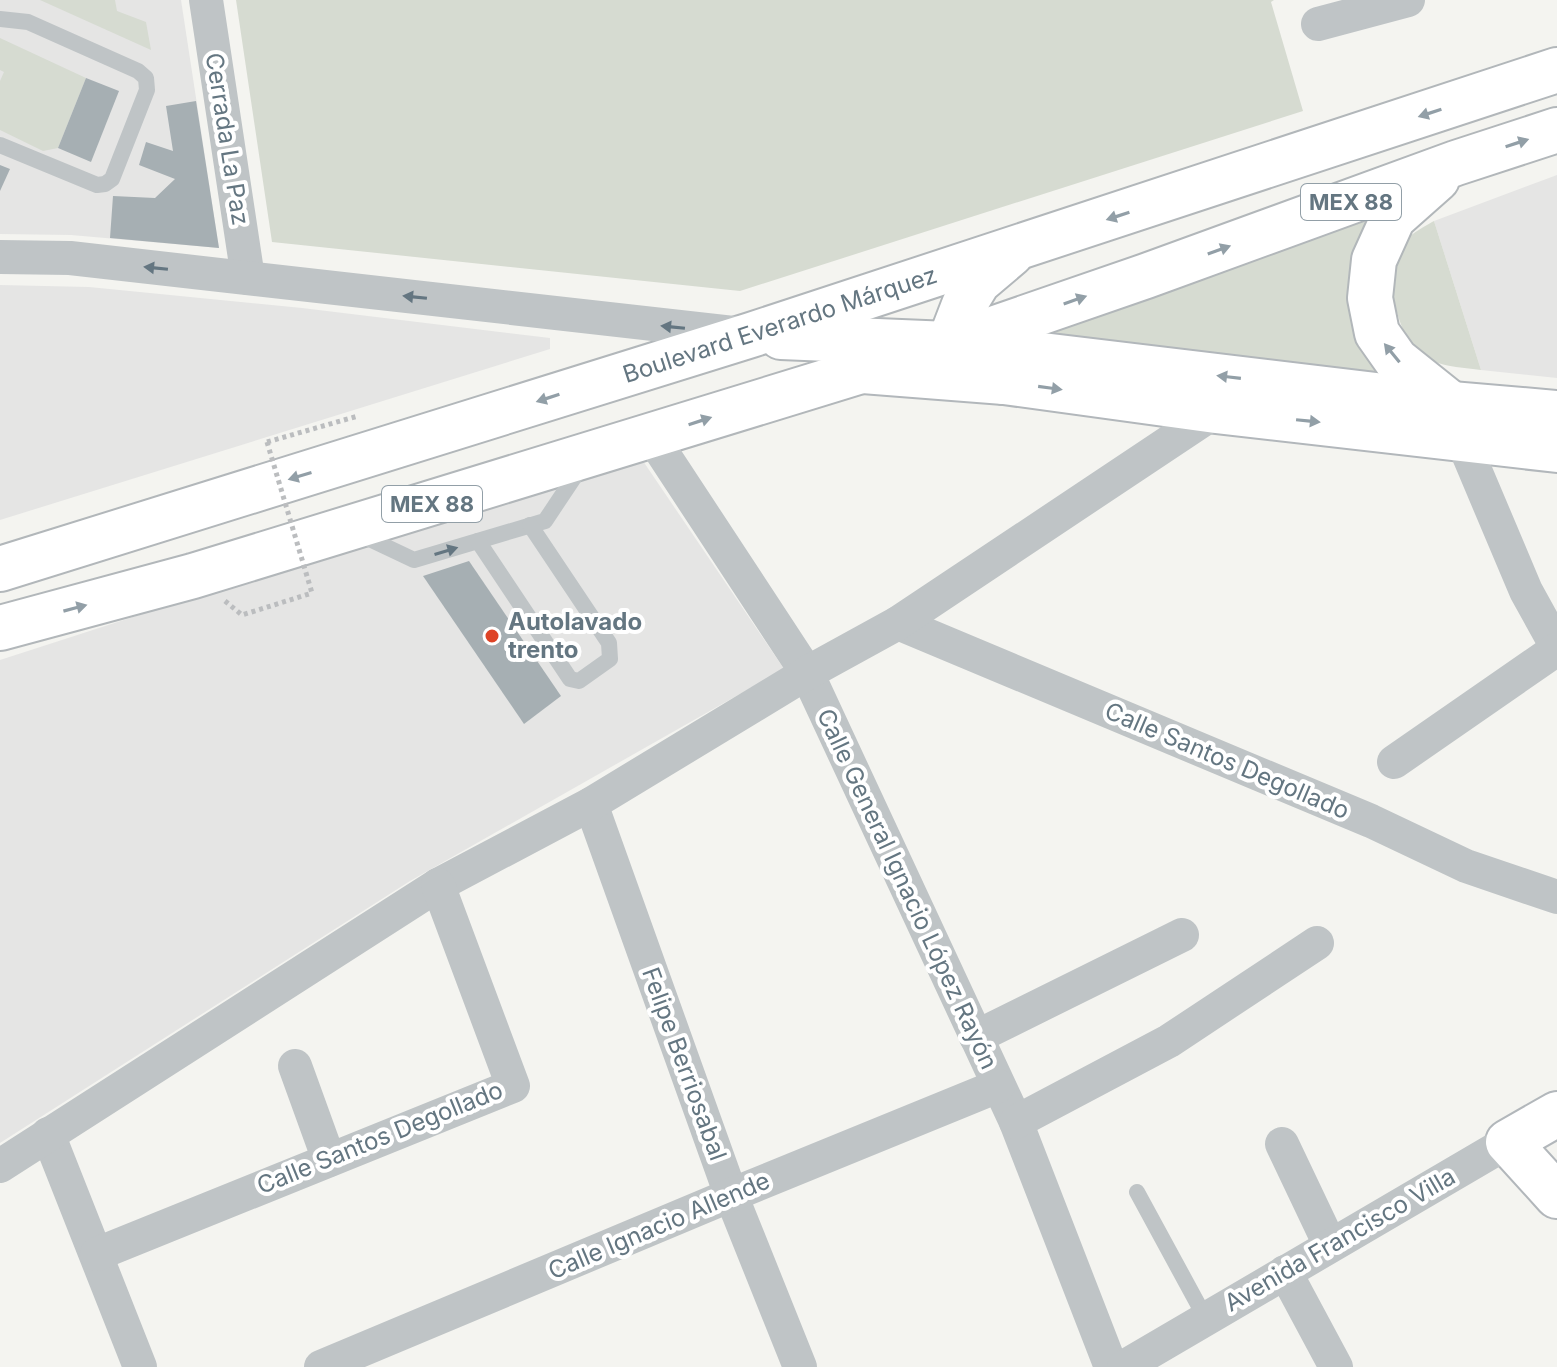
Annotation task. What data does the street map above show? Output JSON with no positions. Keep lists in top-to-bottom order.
{
  "streets": {
    "main road": ["MEX 88", "Boulevard Everardo Márquez", "Avenida Francisco Villa"],
    "street": [
      "Cerrada La Paz",
      "Calle Santos Degollado",
      "Calle General Ignacio López Rayón",
      "Felipe Berriosabal",
      "Calle Ignacio Allende"
    ]
  },
  "crossings": [
    ["MEX 88", "Calle General Ignacio López Rayón"],
    ["Calle General Ignacio López Rayón", "Calle Ignacio Allende"],
    ["Felipe Berriosabal", "Calle Ignacio Allende"]
  ],
  "places": ["Autolavado trento"]
}
